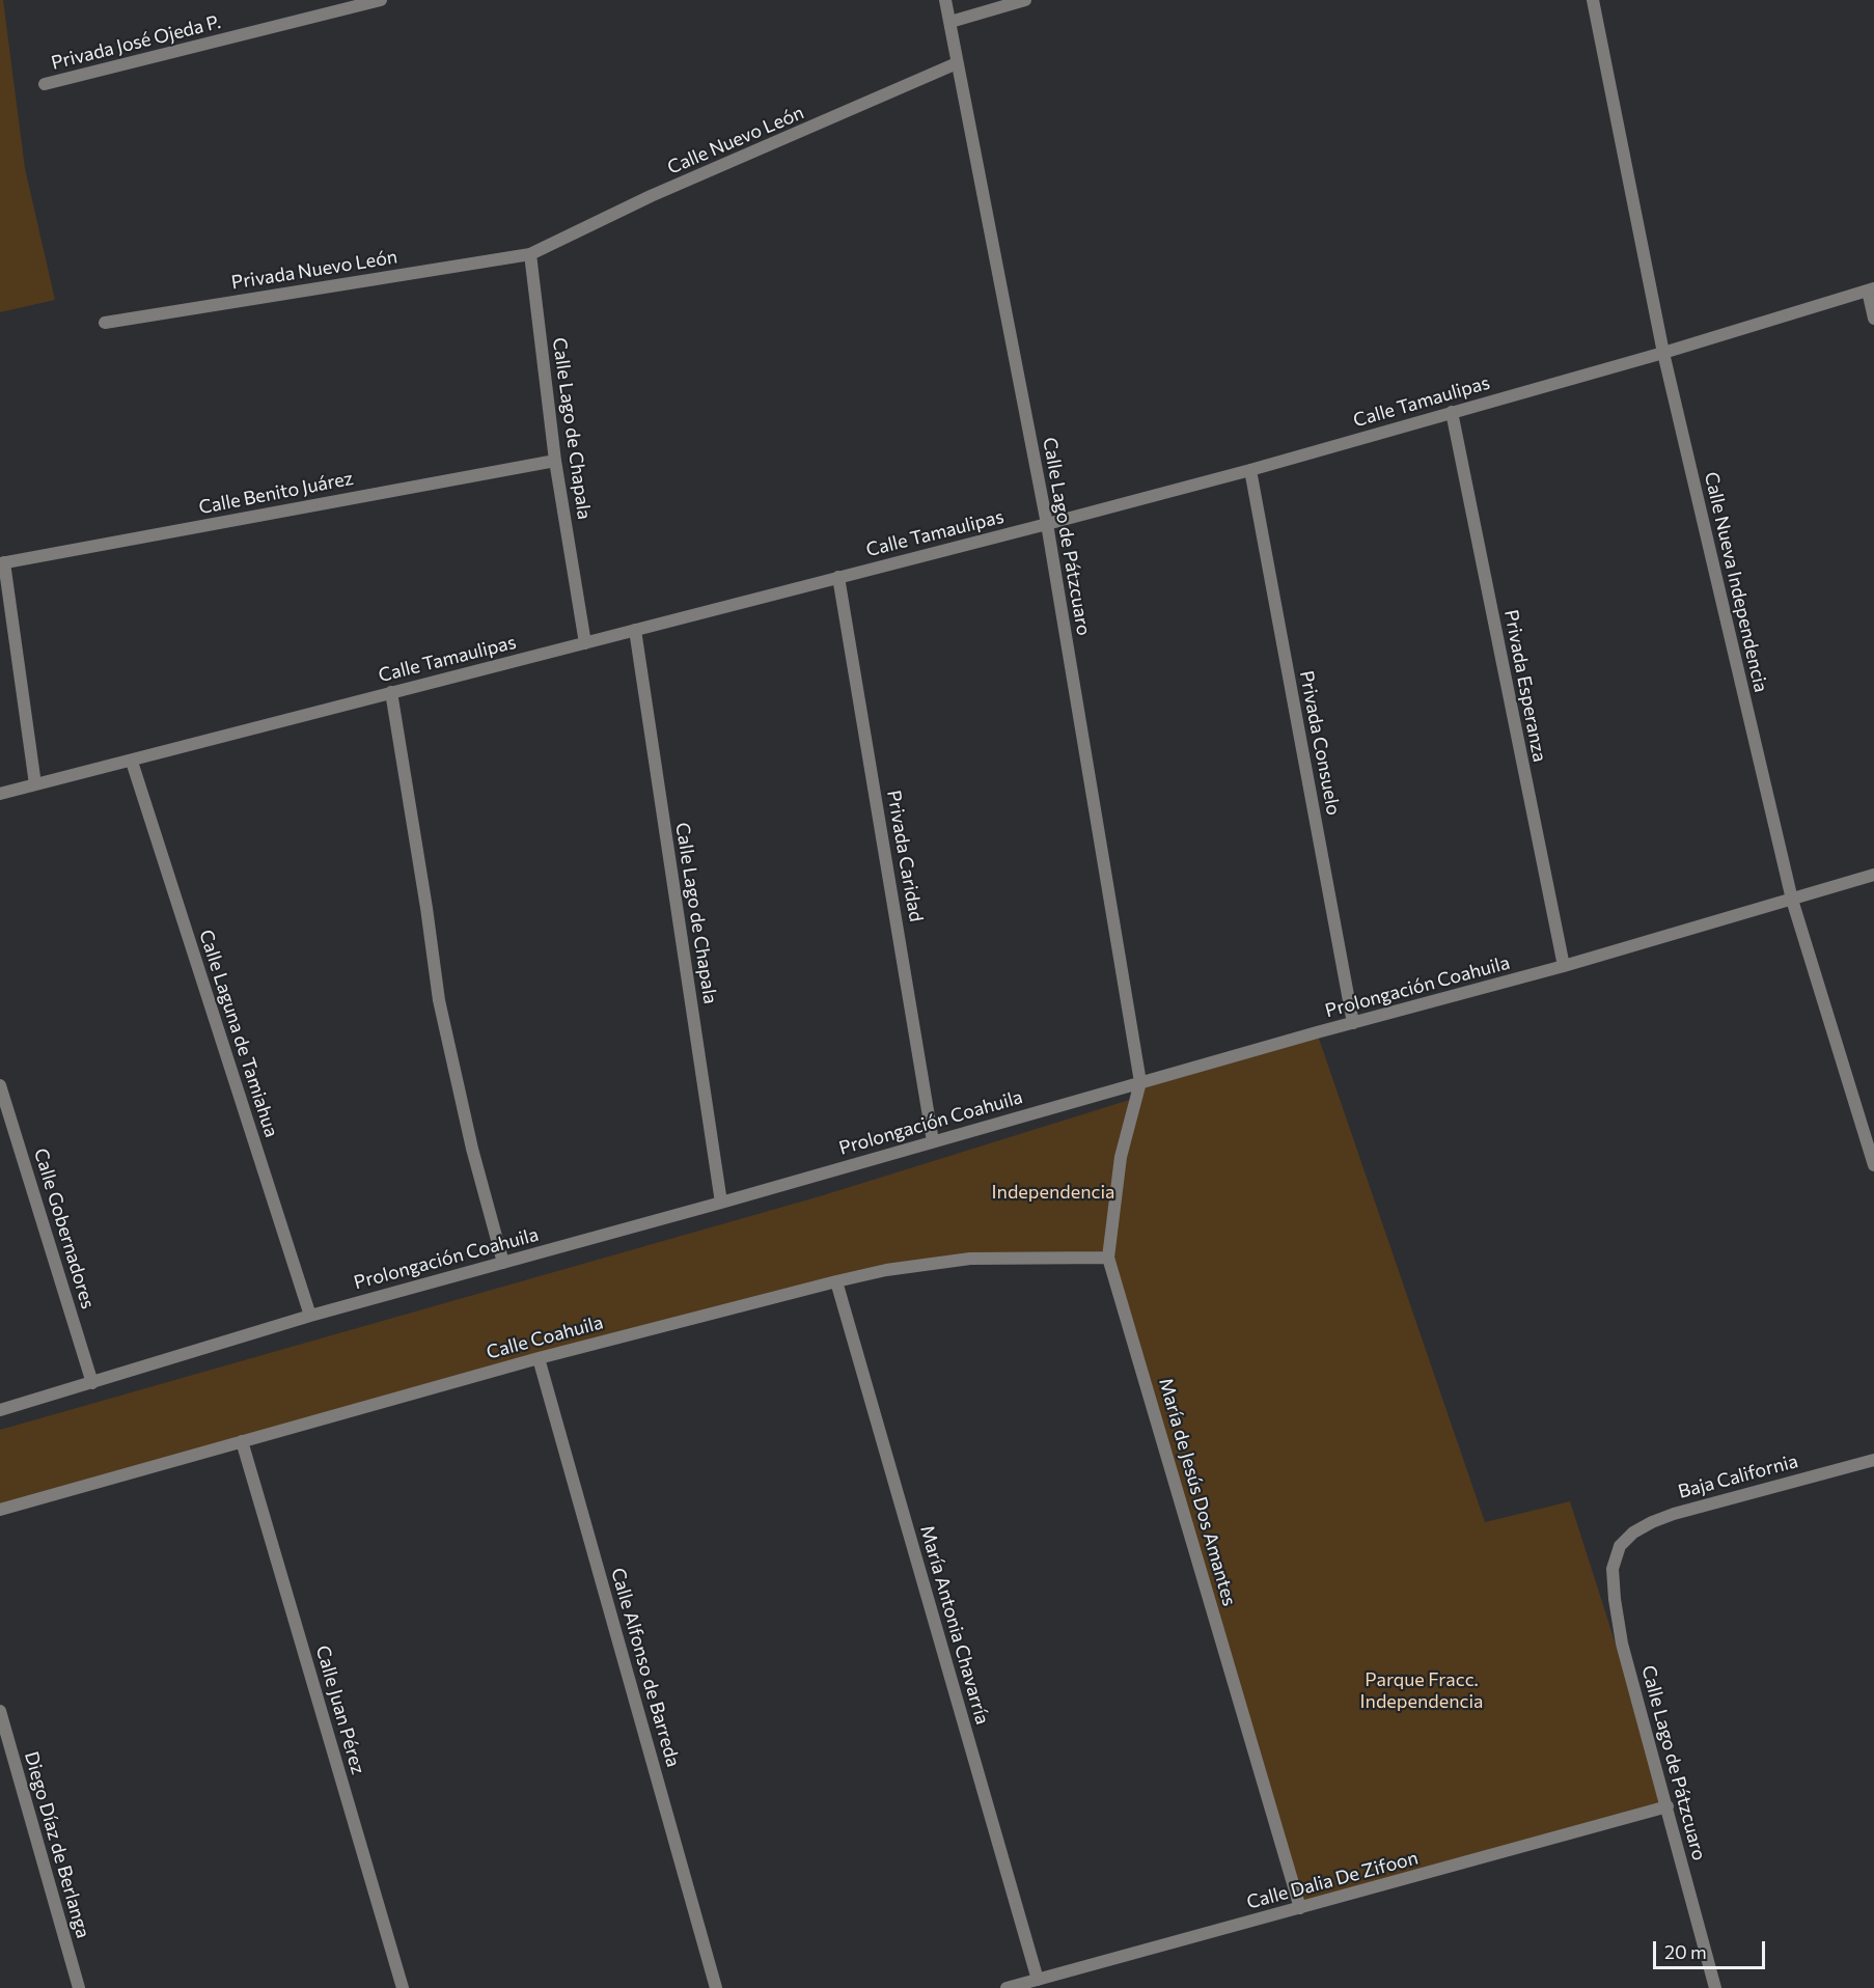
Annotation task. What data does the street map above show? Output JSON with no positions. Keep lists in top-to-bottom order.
{
  "streets": {
    "street": [
      "Privada José Ojeda P.",
      "Calle Nuevo León",
      "Privada Nuevo León",
      "Calle Tamaulipas",
      "Calle Lago de Chapala",
      "Calle Benito Juárez",
      "Calle Lago de Pátzcuaro",
      "Calle Nueva Independencia",
      "Privada Esperanza",
      "Privada Consuelo",
      "Privada Caridad",
      "Prolongación Coahuila",
      "Calle Laguna de Tamiahua",
      "Calle Gobernadores",
      "Calle Coahuila",
      "Baja California",
      "María de Jesús Dos Amantes",
      "María Antonia Chavarría",
      "Calle Alfonso de Barreda",
      "Calle Juan Pérez",
      "Diego Díaz de Berlanga",
      "Calle Dalia De Zifoon"
    ]
  },
  "crossings": [
    ["Calle Nuevo León", "Privada Nuevo León"],
    ["Calle Nuevo León", "Calle Lago de Chapala"],
    ["Calle Nuevo León", "Calle Lago de Pátzcuaro"],
    ["Privada Nuevo León", "Calle Lago de Chapala"],
    ["Calle Tamaulipas", "Calle Lago de Chapala"],
    ["Calle Tamaulipas", "Calle Lago de Pátzcuaro"],
    ["Calle Tamaulipas", "Calle Nueva Independencia"],
    ["Calle Tamaulipas", "Privada Esperanza"],
    ["Calle Tamaulipas", "Privada Consuelo"],
    ["Calle Tamaulipas", "Privada Caridad"],
    ["Calle Tamaulipas", "Calle Laguna de Tamiahua"],
    ["Calle Lago de Chapala", "Calle Benito Juárez"],
    ["Calle Lago de Chapala", "Prolongación Coahuila"],
    ["Calle Lago de Pátzcuaro", "Prolongación Coahuila"],
    ["Calle Lago de Pátzcuaro", "Baja California"],
    ["Calle Lago de Pátzcuaro", "María de Jesús Dos Amantes"],
    ["Calle Lago de Pátzcuaro", "Calle Dalia De Zifoon"],
    ["Calle Nueva Independencia", "Prolongación Coahuila"],
    ["Privada Esperanza", "Prolongación Coahuila"],
    ["Privada Consuelo", "Prolongación Coahuila"],
    ["Privada Caridad", "Prolongación Coahuila"],
    ["Prolongación Coahuila", "Calle Laguna de Tamiahua"],
    ["Prolongación Coahuila", "Calle Gobernadores"],
    ["Prolongación Coahuila", "María de Jesús Dos Amantes"],
    ["Calle Coahuila", "María de Jesús Dos Amantes"],
    ["Calle Coahuila", "María Antonia Chavarría"],
    ["Calle Coahuila", "Calle Alfonso de Barreda"],
    ["Calle Coahuila", "Calle Juan Pérez"],
    ["María de Jesús Dos Amantes", "Calle Dalia De Zifoon"],
    ["María Antonia Chavarría", "Calle Dalia De Zifoon"]
  ],
  "parks": ["Independencia", "Parque Fracc. Independencia"],
  "scale_bar": "20 m"
}
